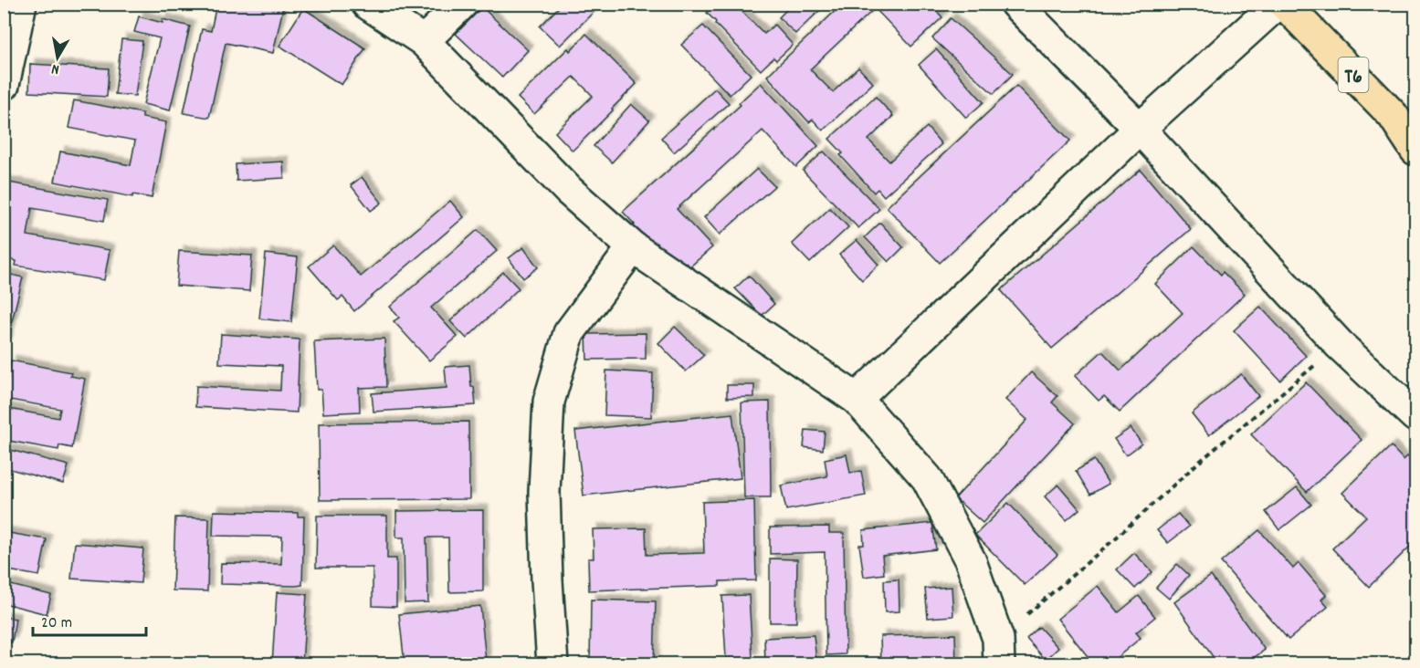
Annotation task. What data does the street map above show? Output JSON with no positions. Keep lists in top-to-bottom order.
{
  "streets": {
    "highway": ["T6"]
  },
  "scale_bar": "20 m",
  "north": "bottom"
}
